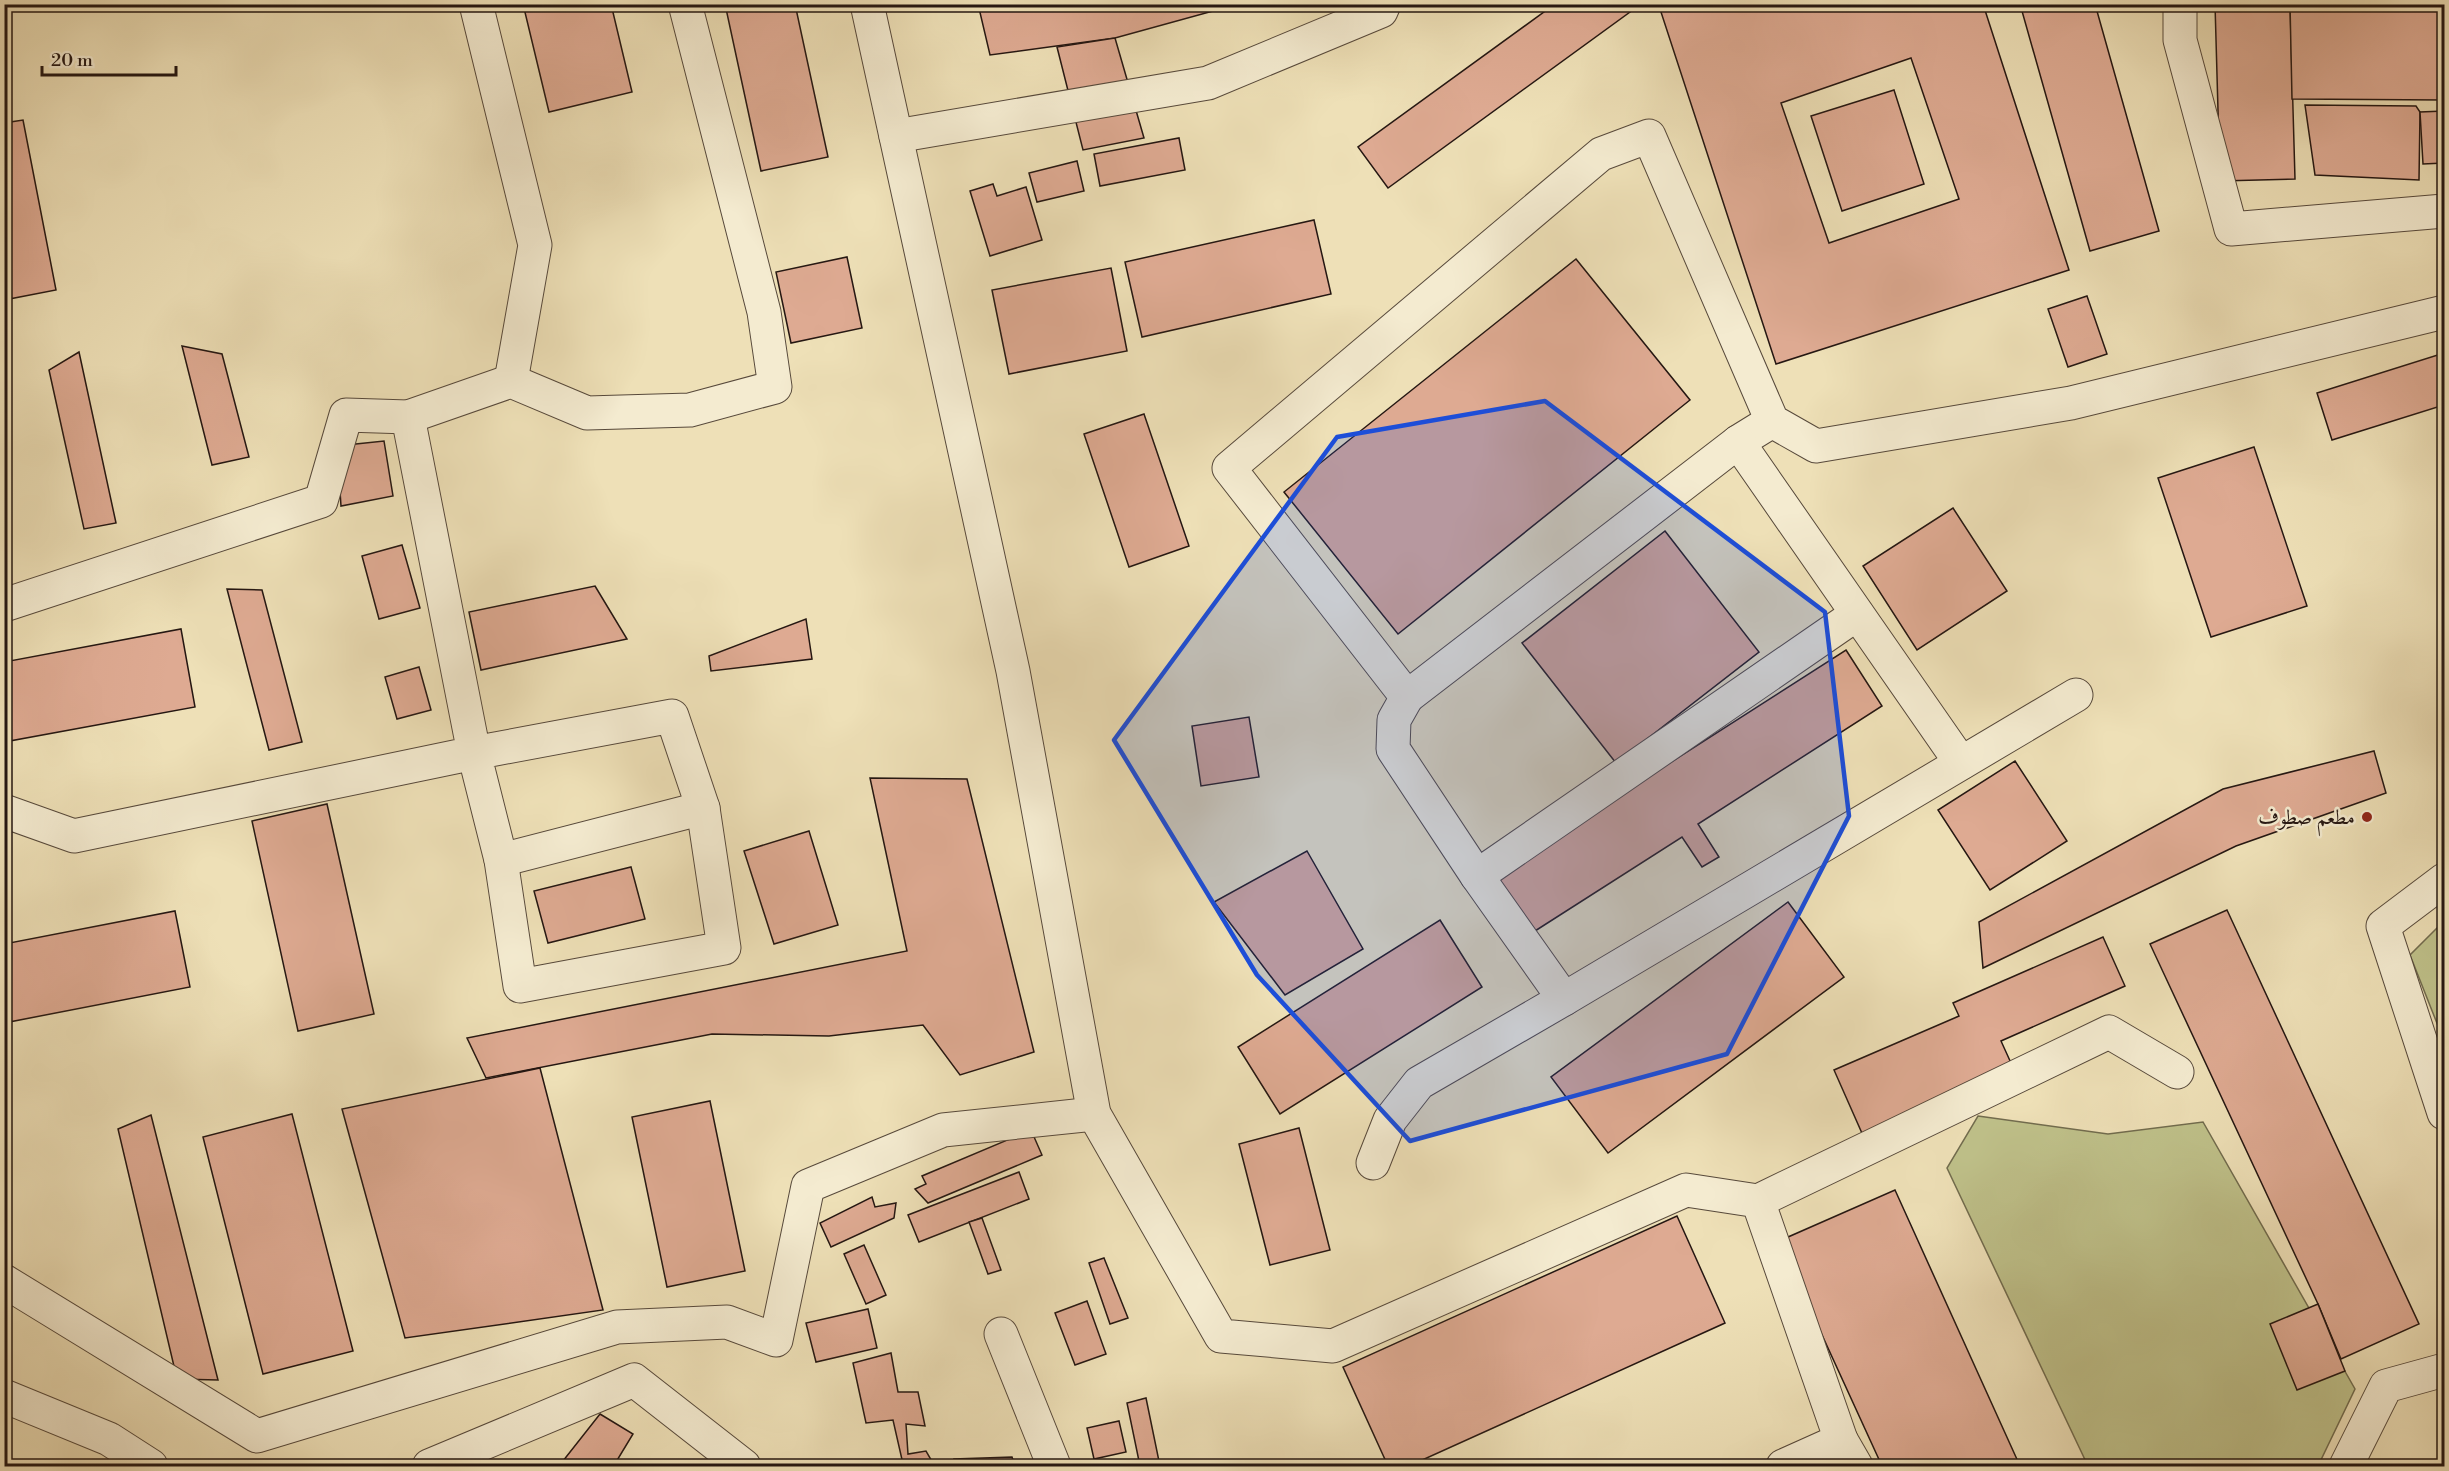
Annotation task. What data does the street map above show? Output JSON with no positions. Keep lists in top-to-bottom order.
{
  "places": ["مطعم صطوف"],
  "scale_bar": "20 m"
}
